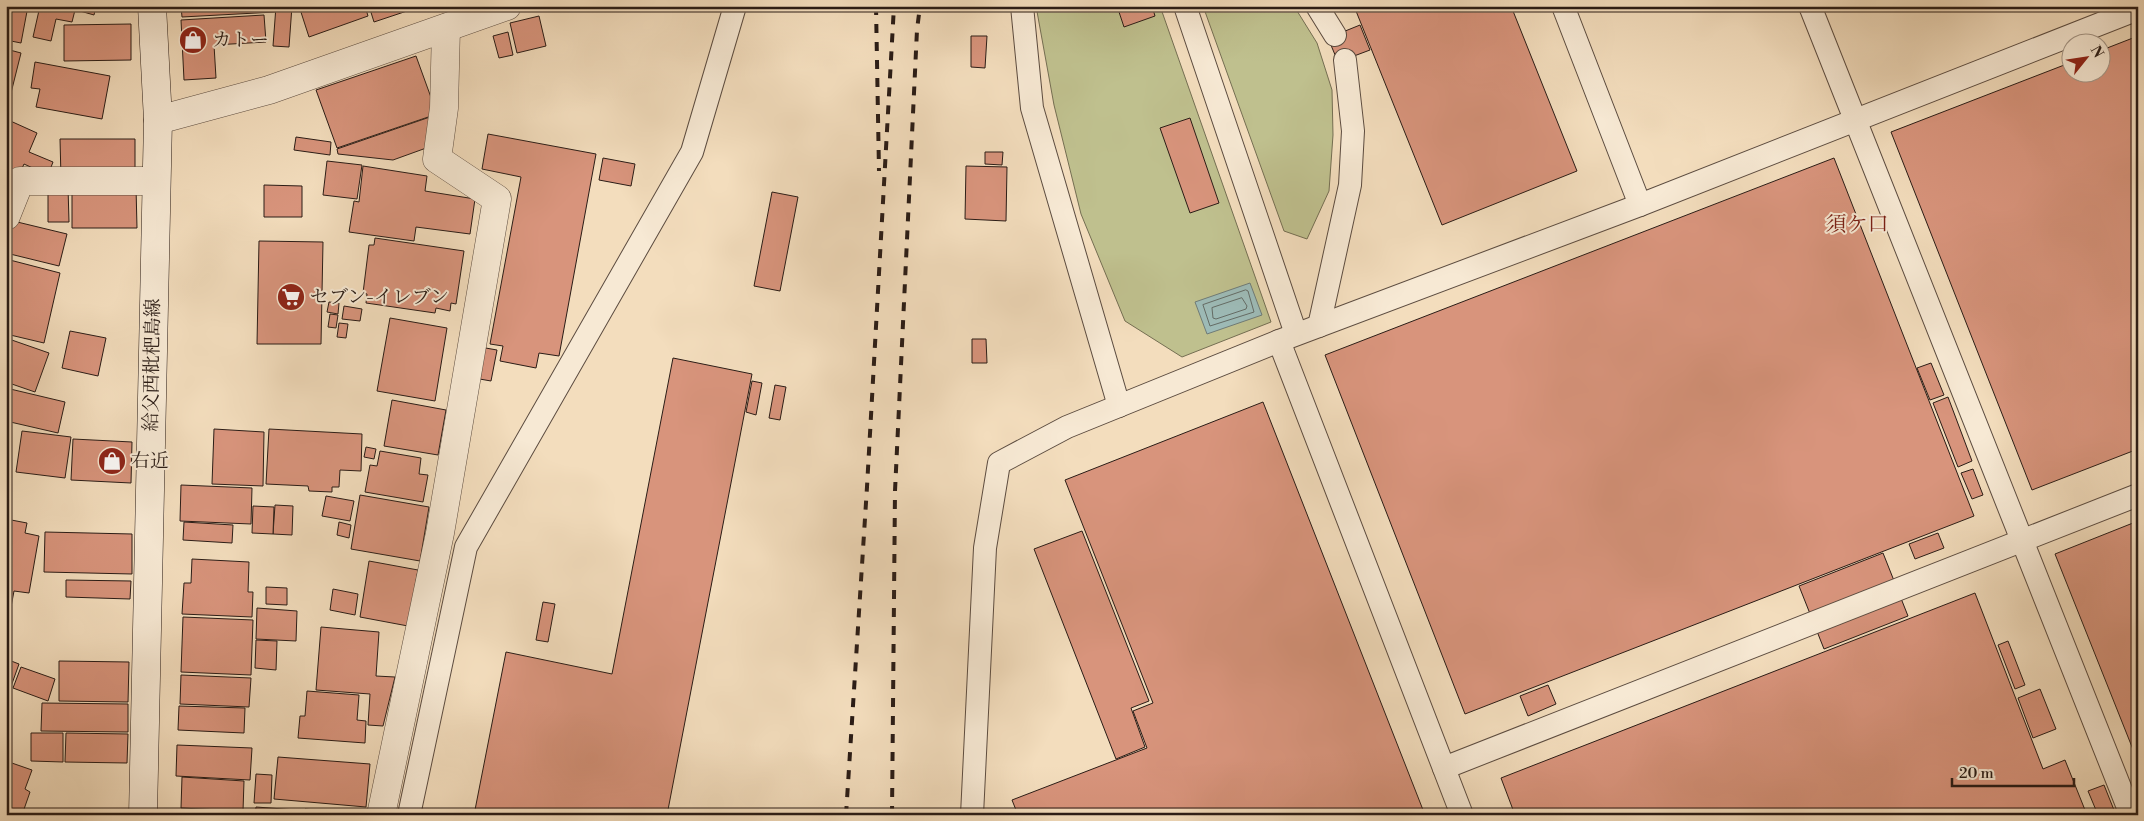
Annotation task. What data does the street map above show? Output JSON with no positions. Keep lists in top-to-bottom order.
{
  "streets": {
    "street": ["給父西枇杷島線"]
  },
  "districts": ["須ケ口"],
  "places": {
    "shop": ["カトー", "右近"],
    "supermarket": ["セブン-イレブン"]
  },
  "scale_bar": "20 m",
  "north": "top right"
}
